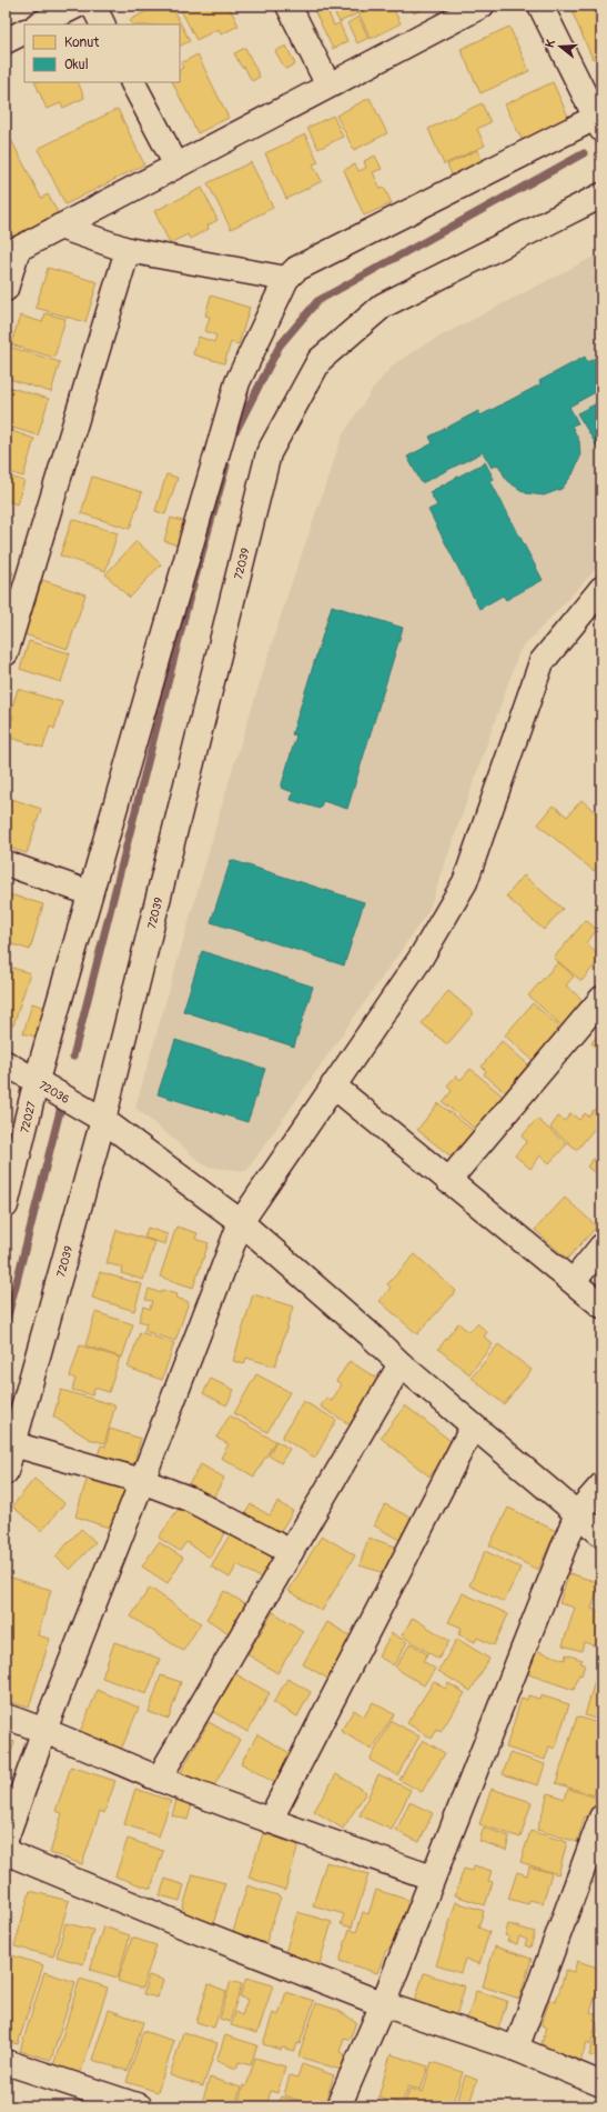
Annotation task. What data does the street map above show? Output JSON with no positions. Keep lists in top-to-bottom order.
{
  "streets": {
    "street": ["72039", "72036", "72027"]
  },
  "crossings": [
    ["72039", "72036"],
    ["72036", "72027"]
  ],
  "legend": ["Konut", "Okul"],
  "north": "left"
}
